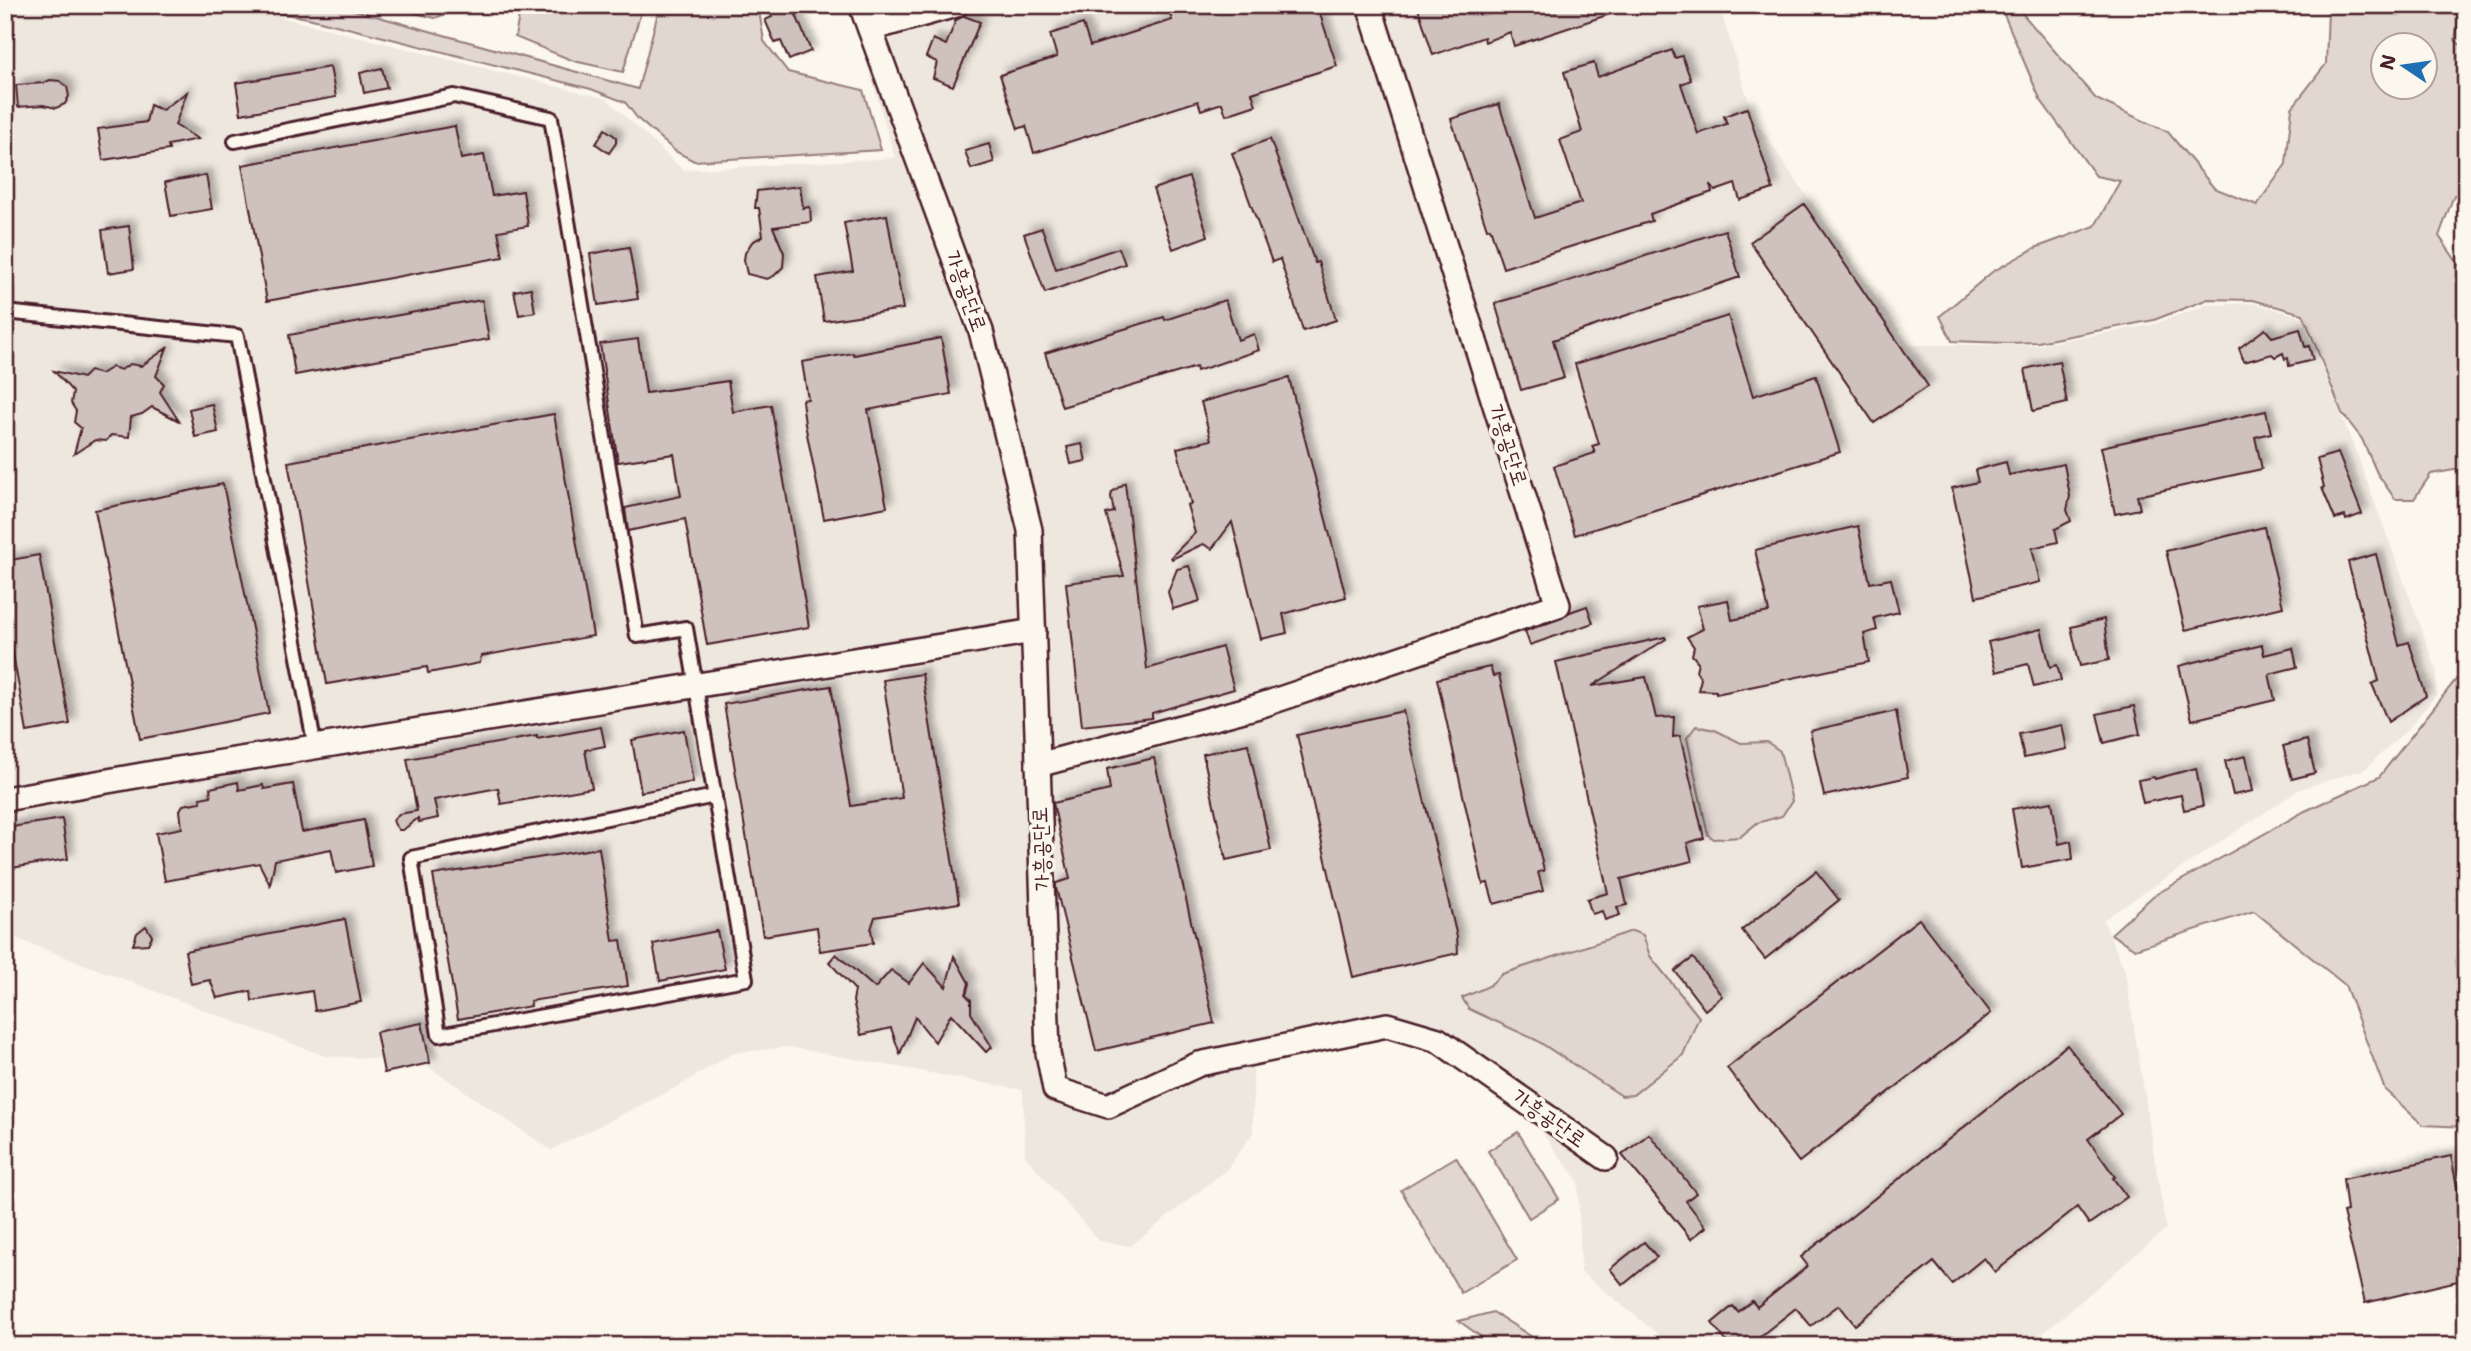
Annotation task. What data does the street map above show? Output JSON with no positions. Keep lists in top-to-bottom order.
{
  "streets": {
    "street": ["가흥공단로"]
  },
  "north": "left"
}
